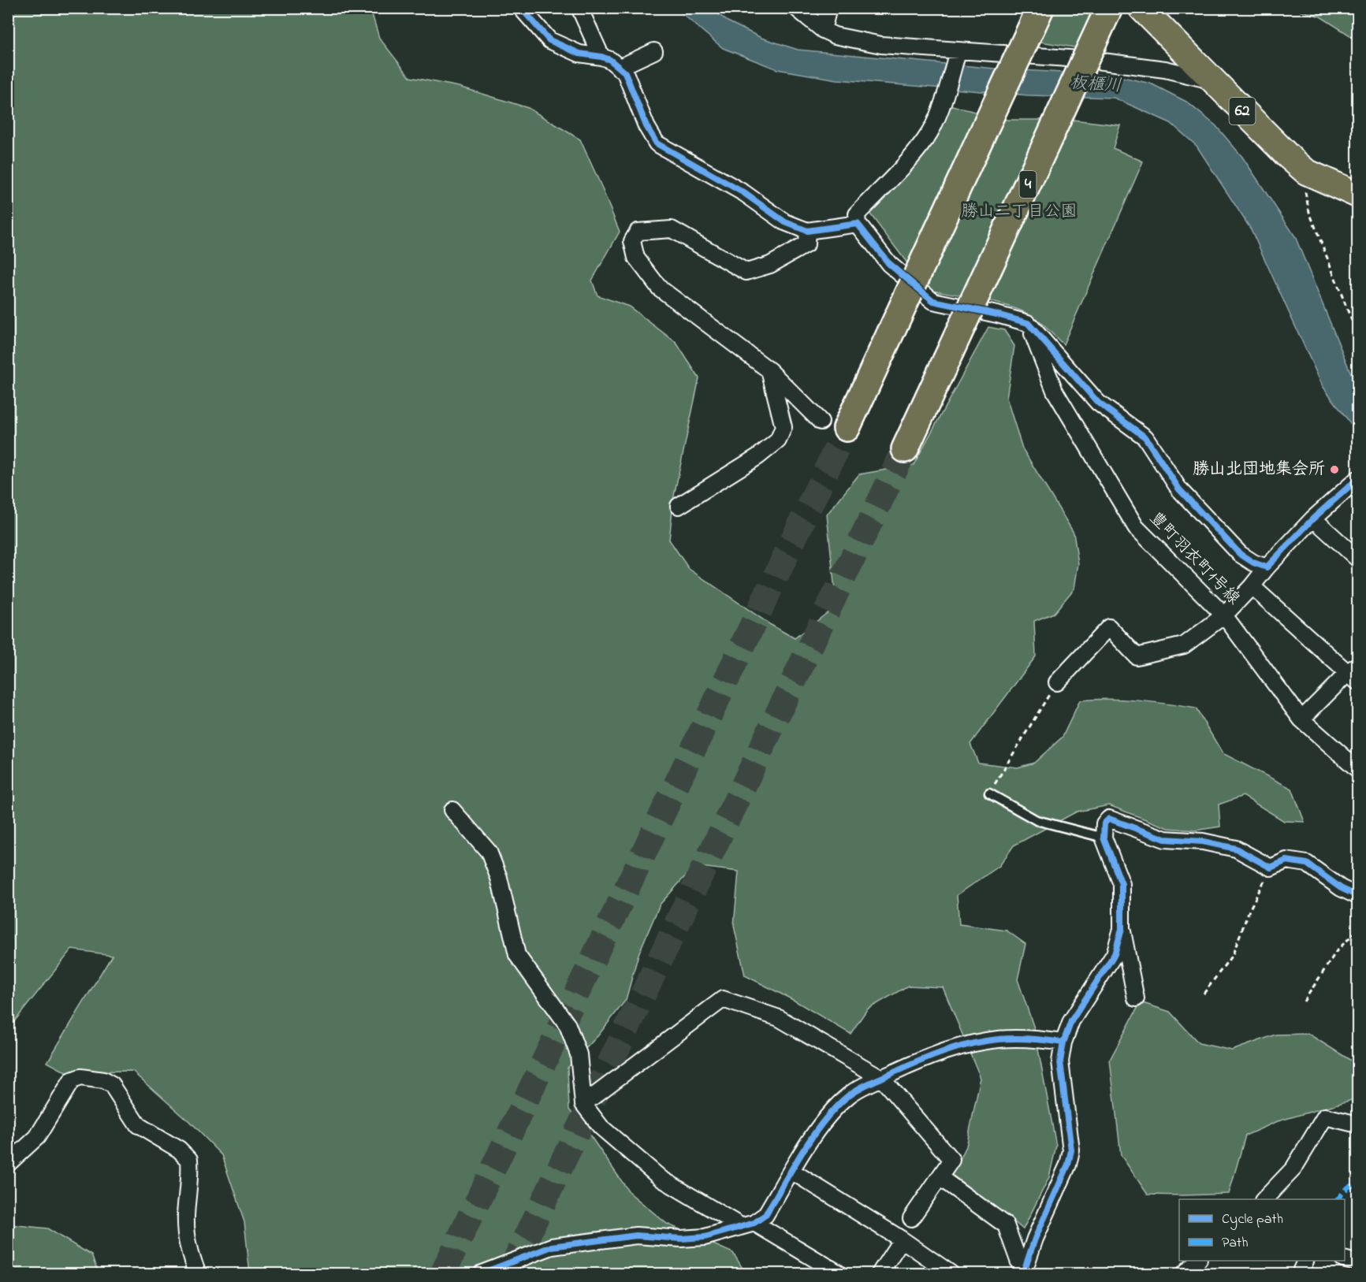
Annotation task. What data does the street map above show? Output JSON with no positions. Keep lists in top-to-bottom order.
{
  "streets": {
    "highway": ["4"],
    "main road": ["62"],
    "street": ["豊町羽衣町1号線"]
  },
  "water": ["板櫃川"],
  "parks": ["勝山二丁目公園"],
  "places": ["勝山北団地集会所"],
  "legend": ["Cycle path", "Path"]
}
